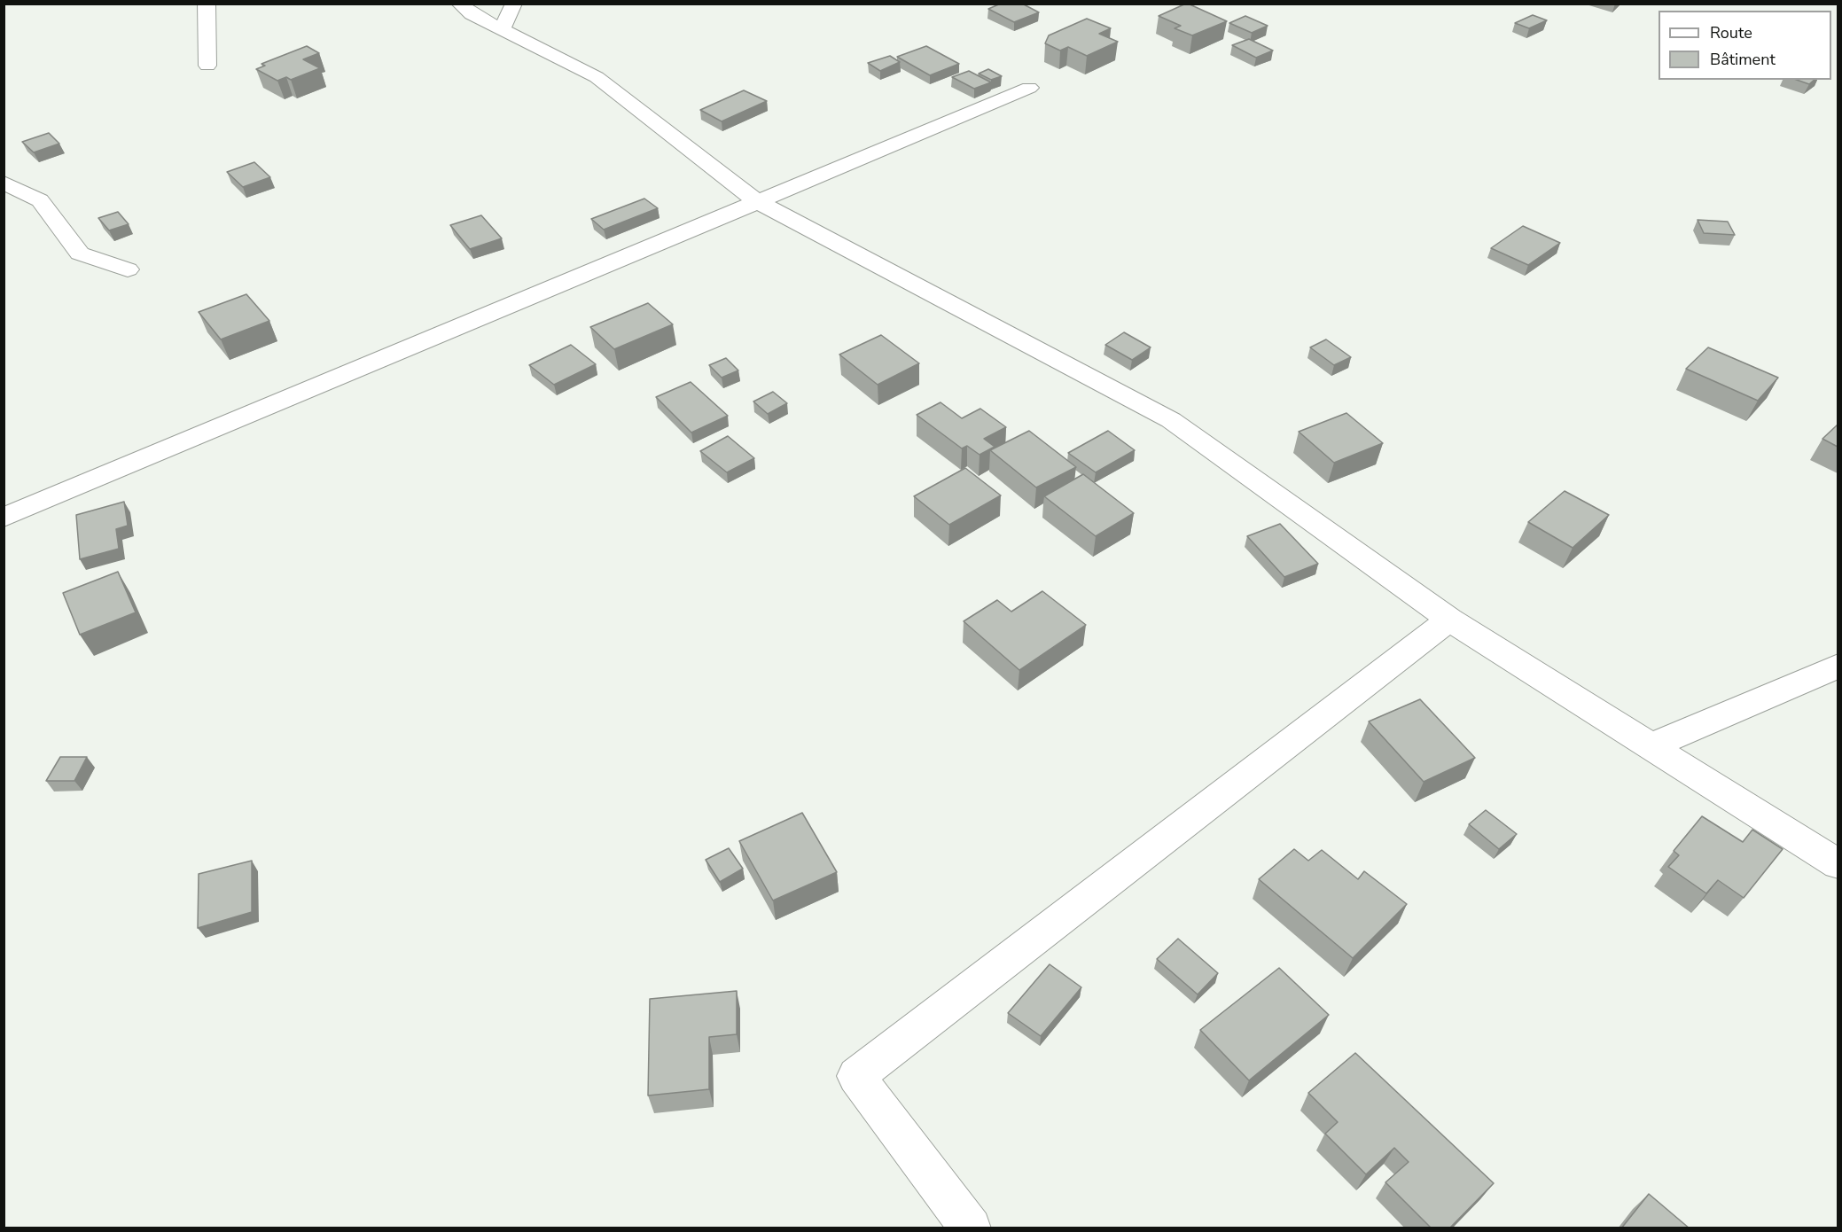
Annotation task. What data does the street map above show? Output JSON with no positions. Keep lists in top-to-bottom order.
{
  "legend": ["Route", "Bâtiment"]
}
